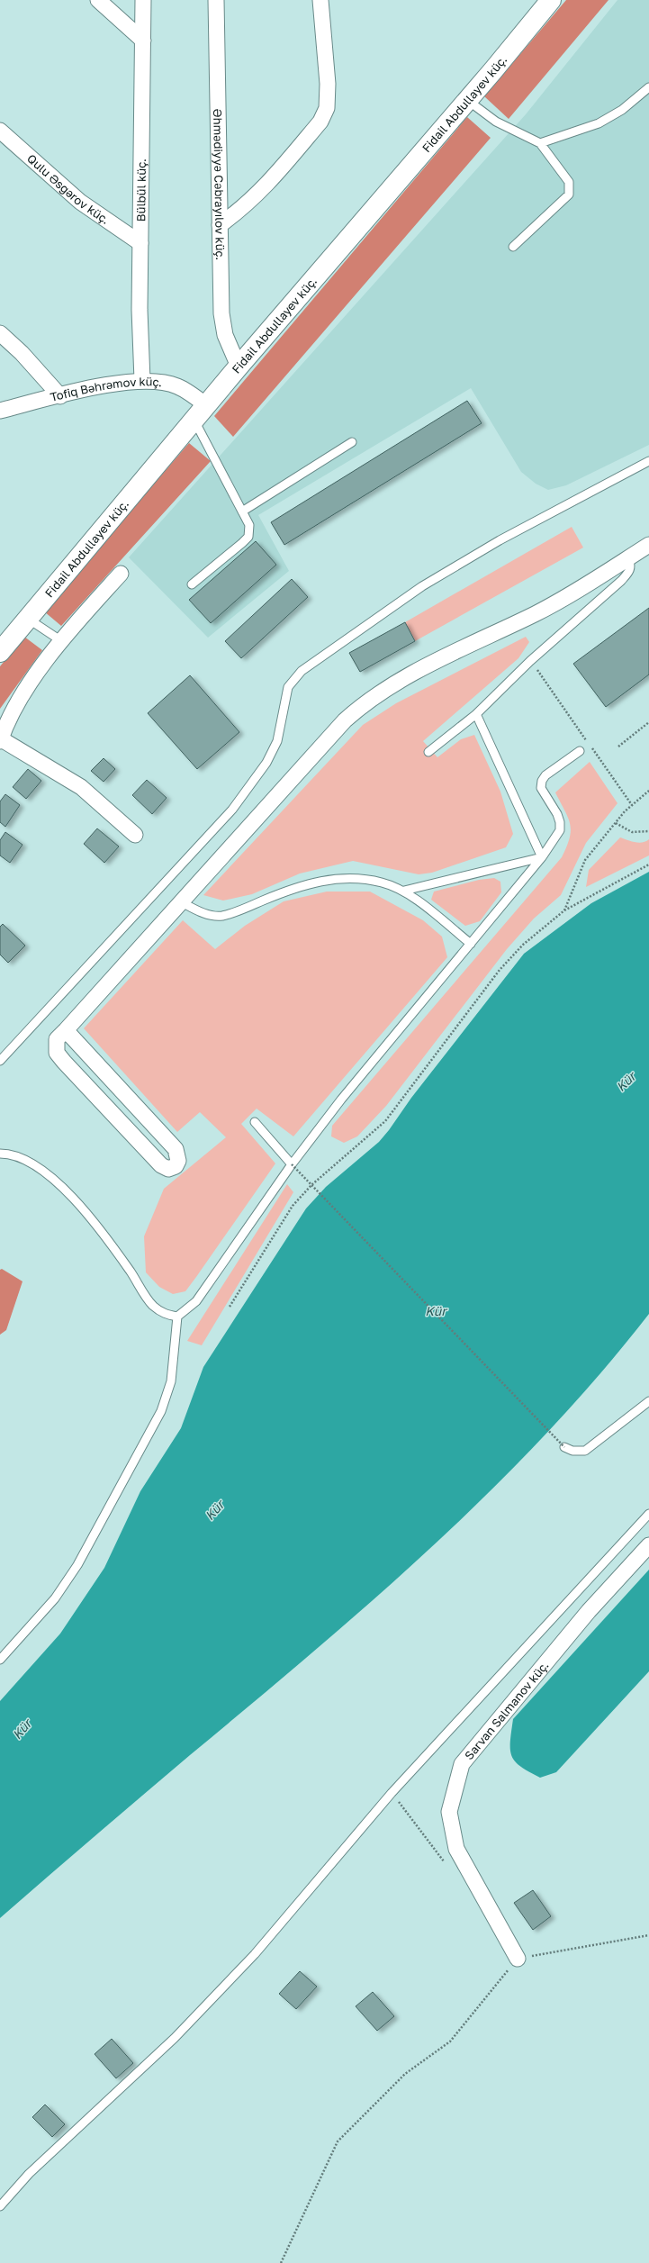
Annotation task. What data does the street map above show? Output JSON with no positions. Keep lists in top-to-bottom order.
{
  "streets": {
    "street": [
      "Fidail Abdullayev küç.",
      "Əhmədiyyə Cəbrayılov küç.",
      "Qulu Əsgərov küç.",
      "Bülbül küç.",
      "Tofiq Bəhrəmov küç.",
      "Sarvan Salmanov küç."
    ]
  },
  "crossings": [
    ["Fidail Abdullayev küç.", "Əhmədiyyə Cəbrayılov küç."],
    ["Fidail Abdullayev küç.", "Tofiq Bəhrəmov küç."],
    ["Qulu Əsgərov küç.", "Bülbül küç."],
    ["Bülbül küç.", "Tofiq Bəhrəmov küç."]
  ],
  "water": ["Kür"]
}
